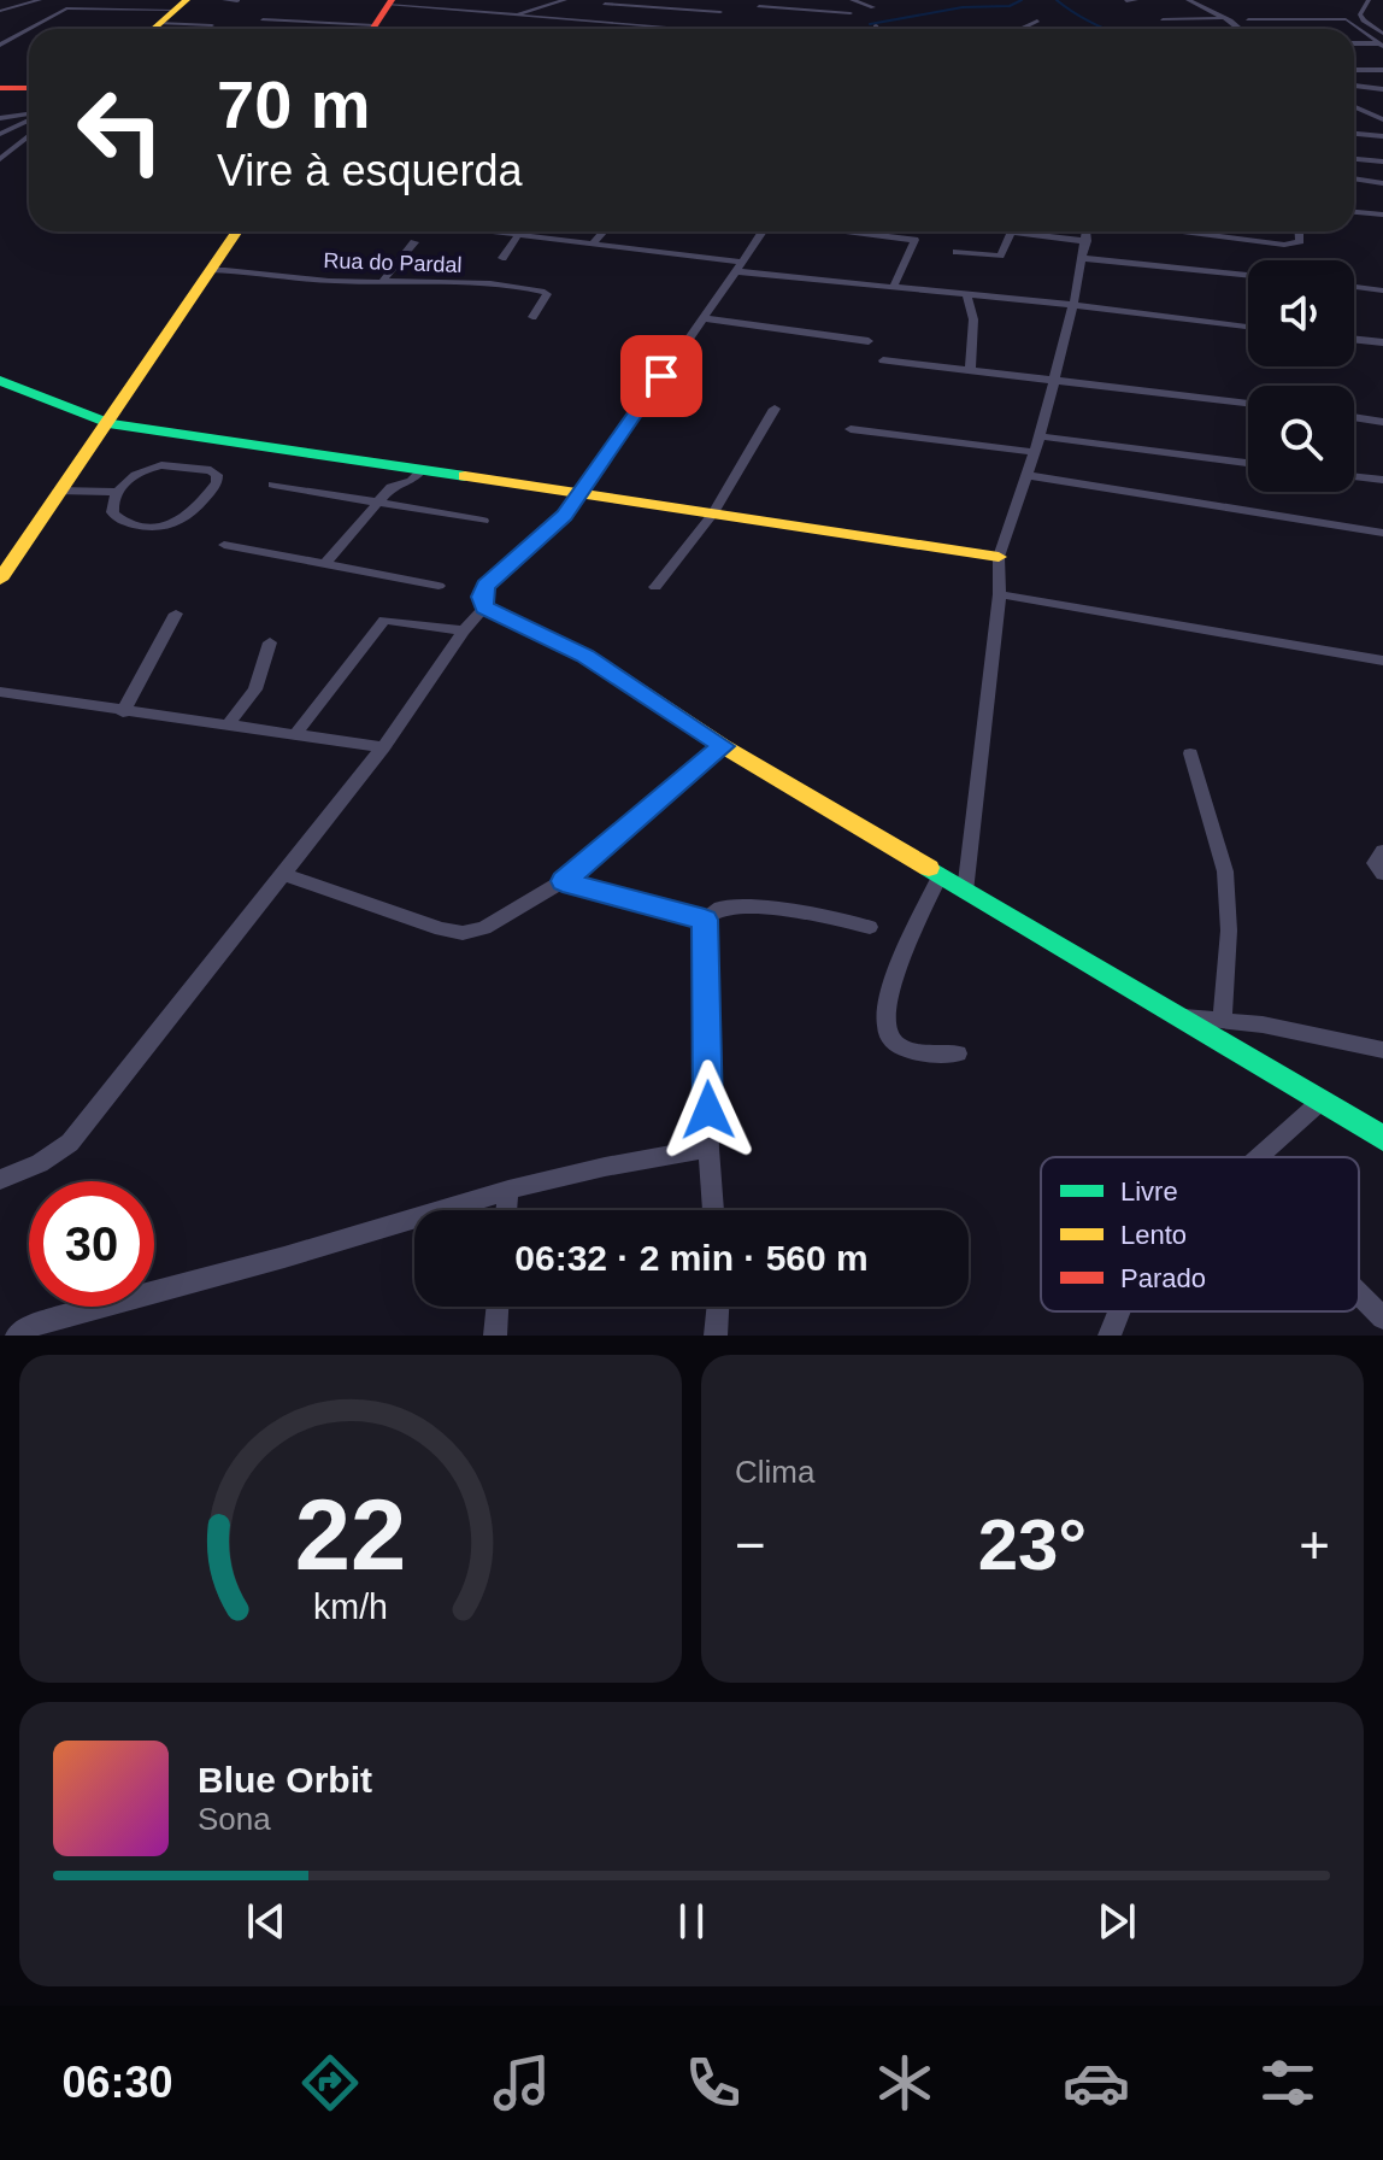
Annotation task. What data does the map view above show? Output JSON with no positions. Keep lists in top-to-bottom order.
{
  "streets": {
    "street": ["Rua do Pardal"]
  },
  "legend": ["Livre", "Lento", "Parado"],
  "page": {
    "turn": ["70 m", "Vire à esquerda"],
    "limit": "30",
    "trip": "06:32 · 2 min · 560 m",
    "tile": "Clima",
    "heat": ["−", "23°", "+"],
    "song": ["Blue Orbit", "Sona"],
    "tabs": "06:30",
    "gauge": ["22", "km/h"]
  }
}
